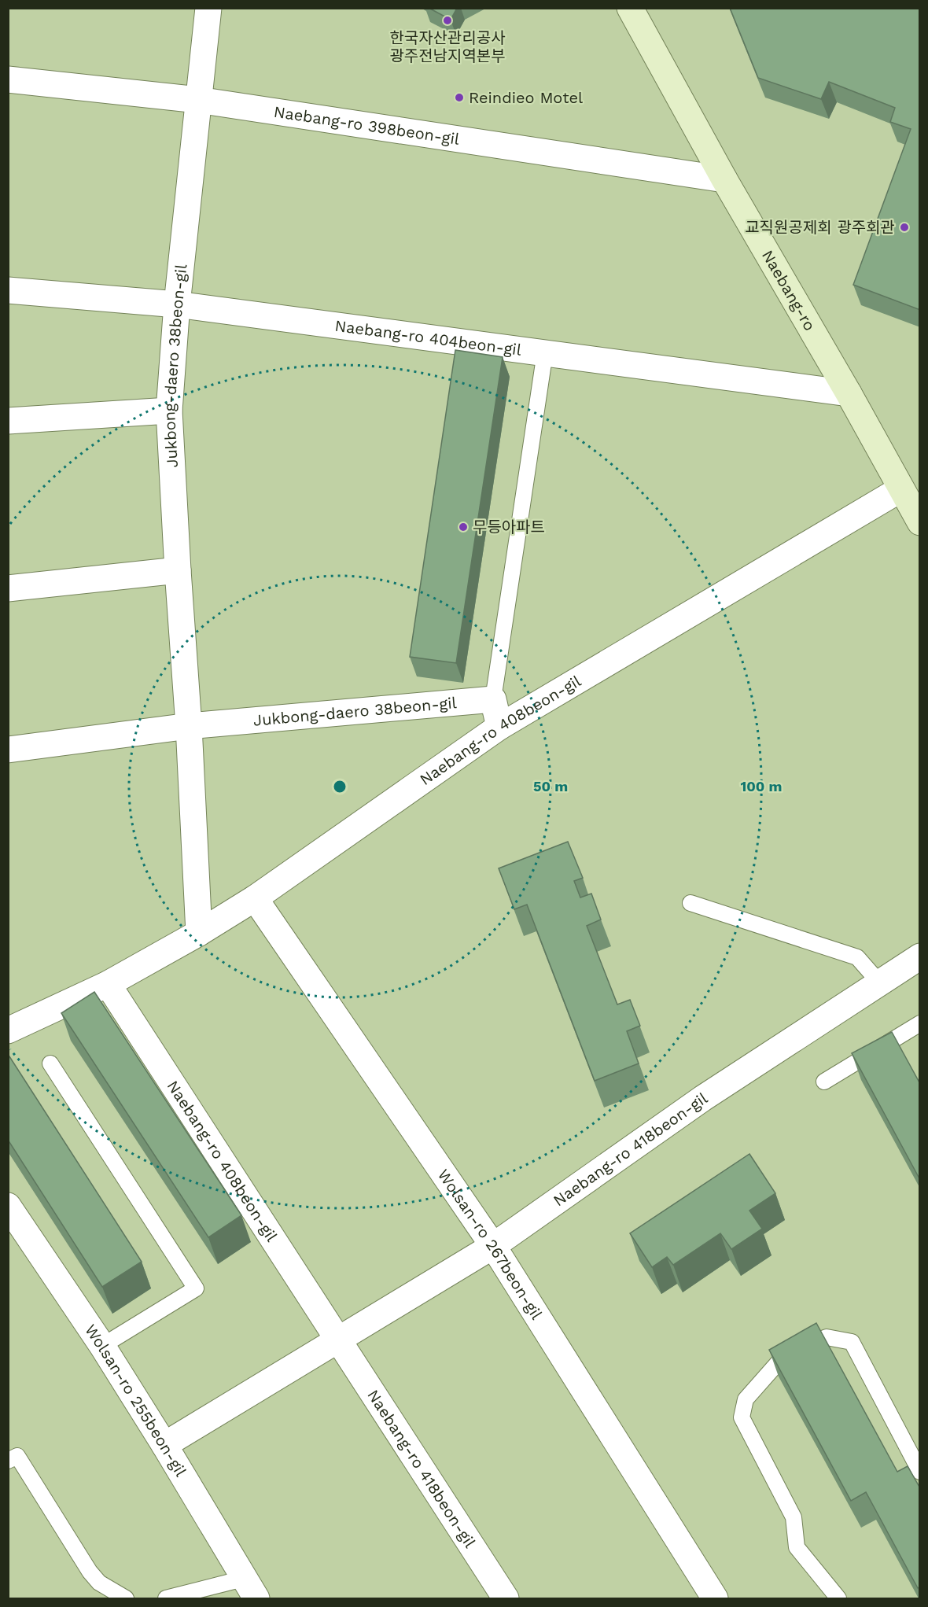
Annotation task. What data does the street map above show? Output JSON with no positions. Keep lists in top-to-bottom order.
{
  "streets": {
    "street": [
      "Naebang-ro 398beon-gil",
      "Naebang-ro",
      "Naebang-ro 404beon-gil",
      "Jukbong-daero 38beon-gil",
      "Naebang-ro 408beon-gil",
      "Naebang-ro 418beon-gil",
      "Wolsan-ro 267beon-gil",
      "Wolsan-ro 255beon-gil"
    ]
  },
  "crossings": [
    ["Naebang-ro 398beon-gil", "Naebang-ro"],
    ["Naebang-ro 398beon-gil", "Jukbong-daero 38beon-gil"],
    ["Naebang-ro", "Naebang-ro 404beon-gil"],
    ["Naebang-ro", "Naebang-ro 408beon-gil"],
    ["Naebang-ro 404beon-gil", "Jukbong-daero 38beon-gil"],
    ["Jukbong-daero 38beon-gil", "Naebang-ro 408beon-gil"],
    ["Naebang-ro 408beon-gil", "Naebang-ro 418beon-gil"],
    ["Naebang-ro 408beon-gil", "Wolsan-ro 267beon-gil"],
    ["Naebang-ro 418beon-gil", "Wolsan-ro 267beon-gil"],
    ["Naebang-ro 418beon-gil", "Wolsan-ro 255beon-gil"]
  ],
  "places": [
    "한국자산관리공사 광주전남지역본부",
    "Reindieo Motel",
    "교직원공제회 광주회관",
    "무등아파트"
  ],
  "rings": ["50 m", "100 m"]
}
